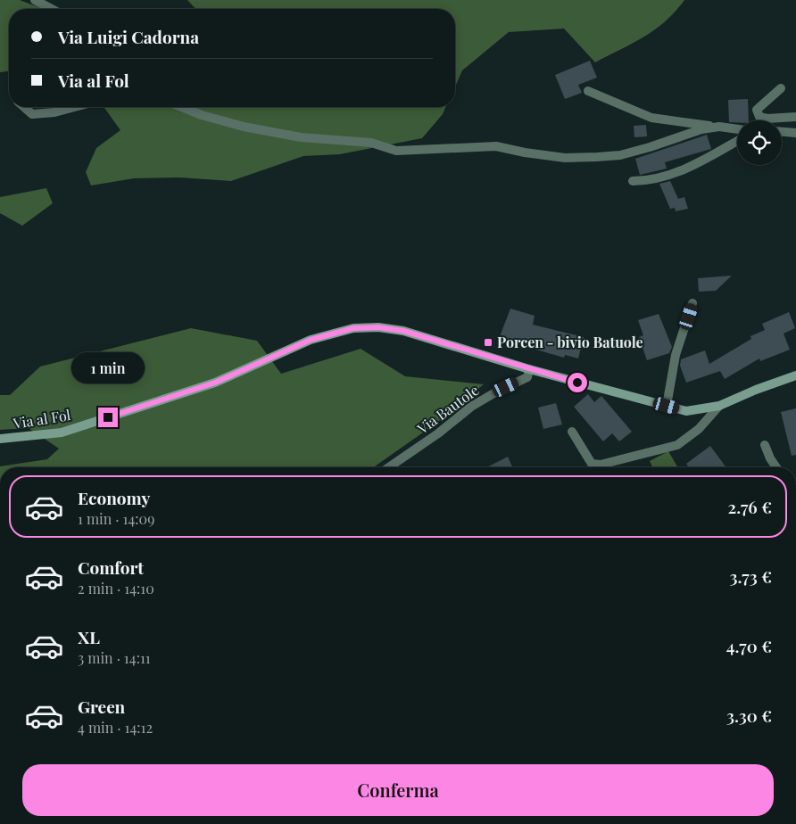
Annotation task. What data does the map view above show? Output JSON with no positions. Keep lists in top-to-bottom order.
{
  "streets": {
    "street": ["Via Bautole", "Via al Fol"]
  },
  "crossings": [
    ["Via Bautole", "Via al Fol"]
  ],
  "places": {
    "transit": ["Porcen - bivio Batuole"]
  },
  "page": {
    "banner": ["Via Luigi Cadorna", "Via al Fol"],
    "bubble": "1 min",
    "list": [
      {
        "name": "Economy",
        "note": "1 min · 14:09",
        "value": "2.76 €"
      },
      {
        "name": "Comfort",
        "note": "2 min · 14:10",
        "value": "3.73 €"
      },
      {
        "name": "XL",
        "note": "3 min · 14:11",
        "value": "4.70 €"
      },
      {
        "name": "Green",
        "note": "4 min · 14:12",
        "value": "3.30 €"
      }
    ],
    "buttons": "Conferma"
  }
}
